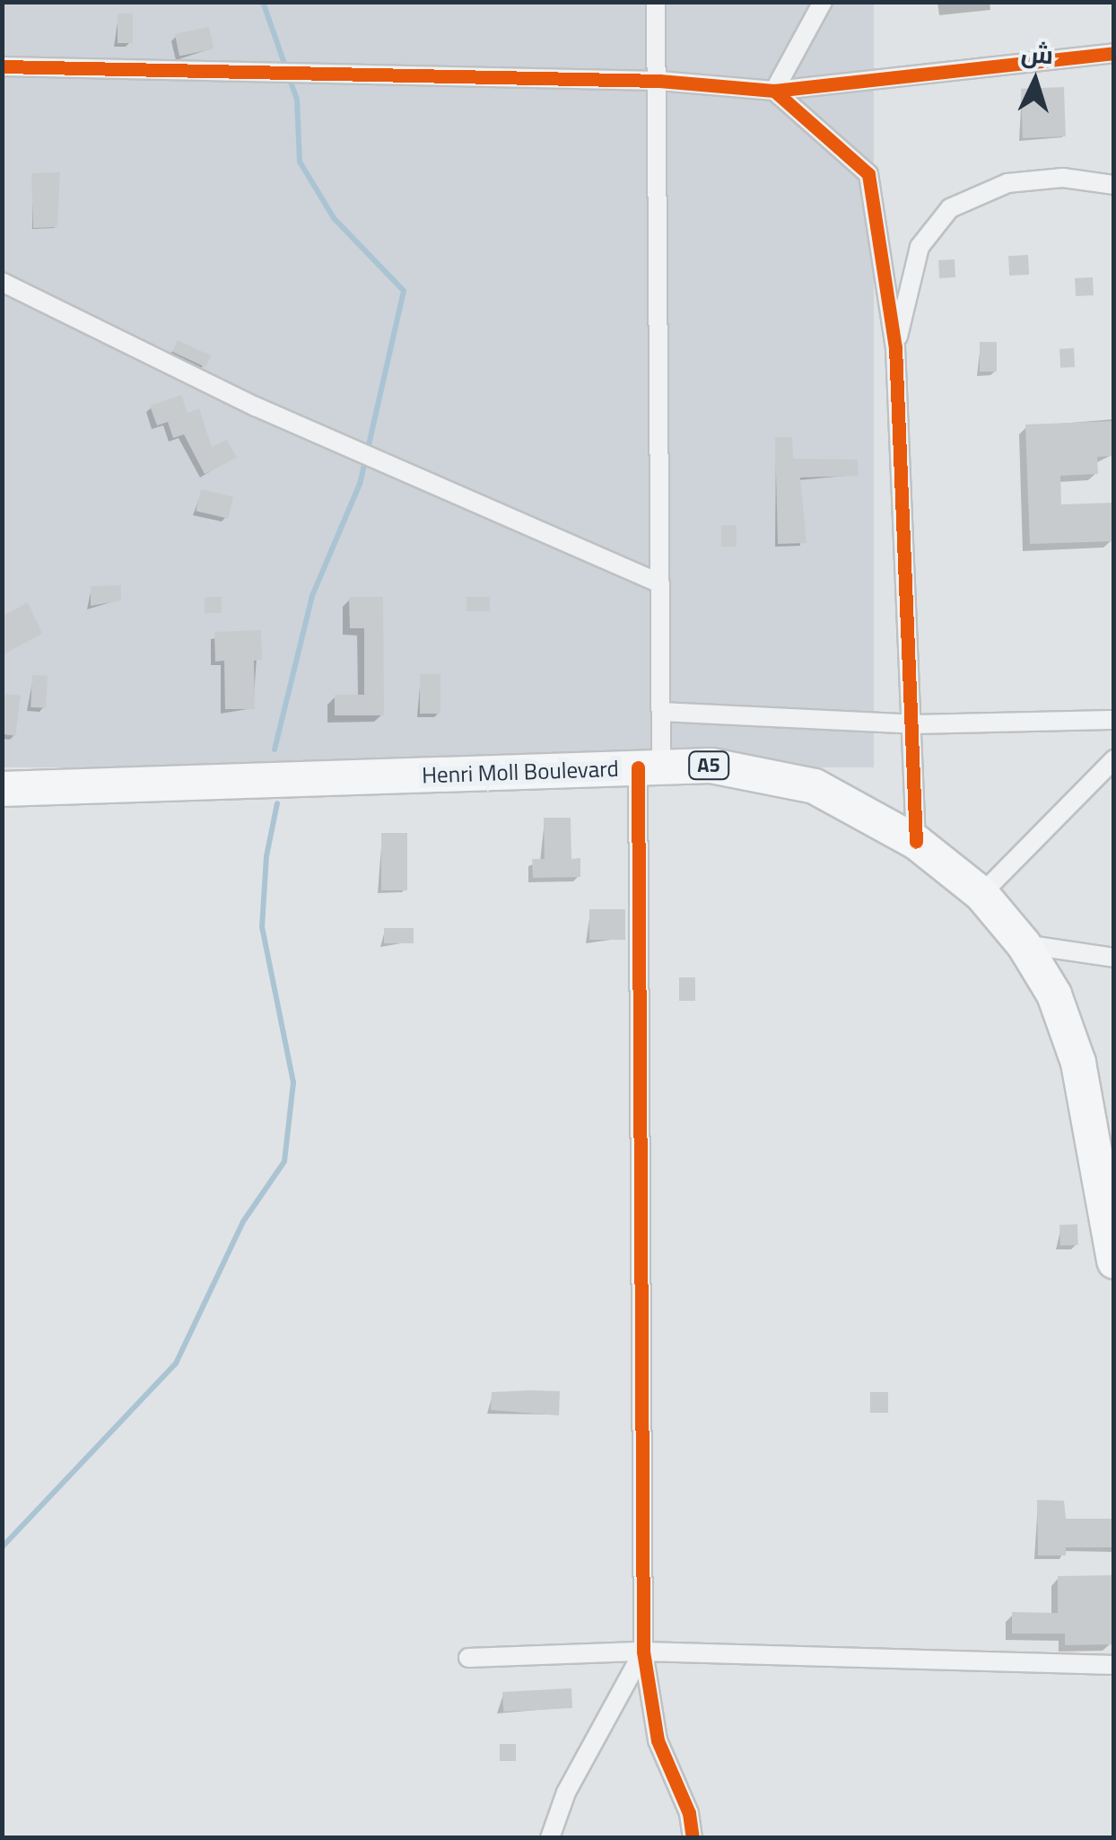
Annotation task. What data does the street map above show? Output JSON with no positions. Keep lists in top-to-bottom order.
{
  "streets": {
    "highway": ["A5", "Henri Moll Boulevard"]
  },
  "north": "top"
}
